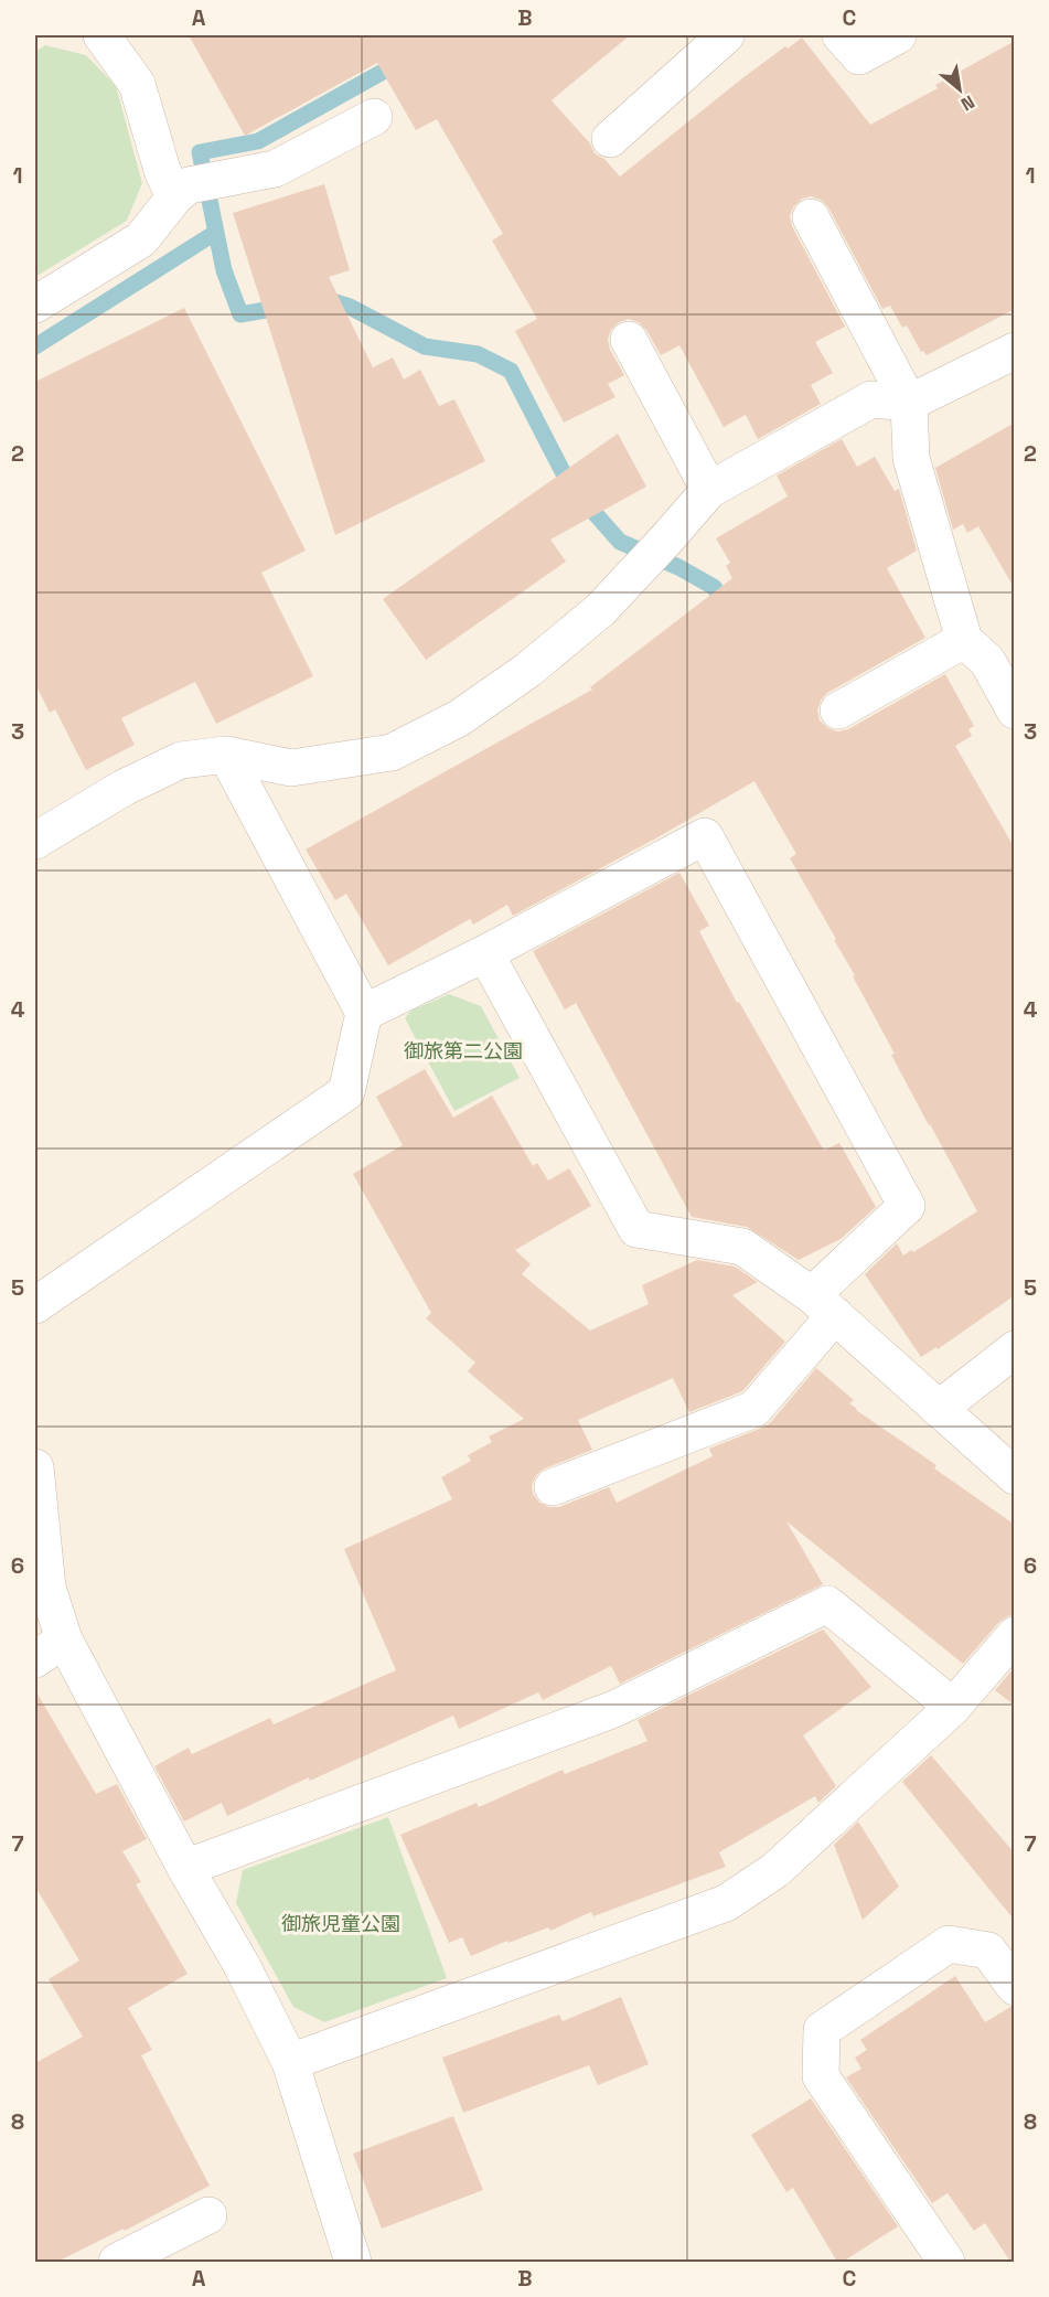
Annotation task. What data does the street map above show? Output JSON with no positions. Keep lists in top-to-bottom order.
{
  "parks": ["御旅第二公園", "御旅児童公園"],
  "north": "bottom right",
  "grid": {
    "columns": ["A", "B", "C"],
    "rows": [
      "1",
      "2",
      "3",
      "4",
      "5",
      "6",
      "7",
      "8"
    ]
  }
}
